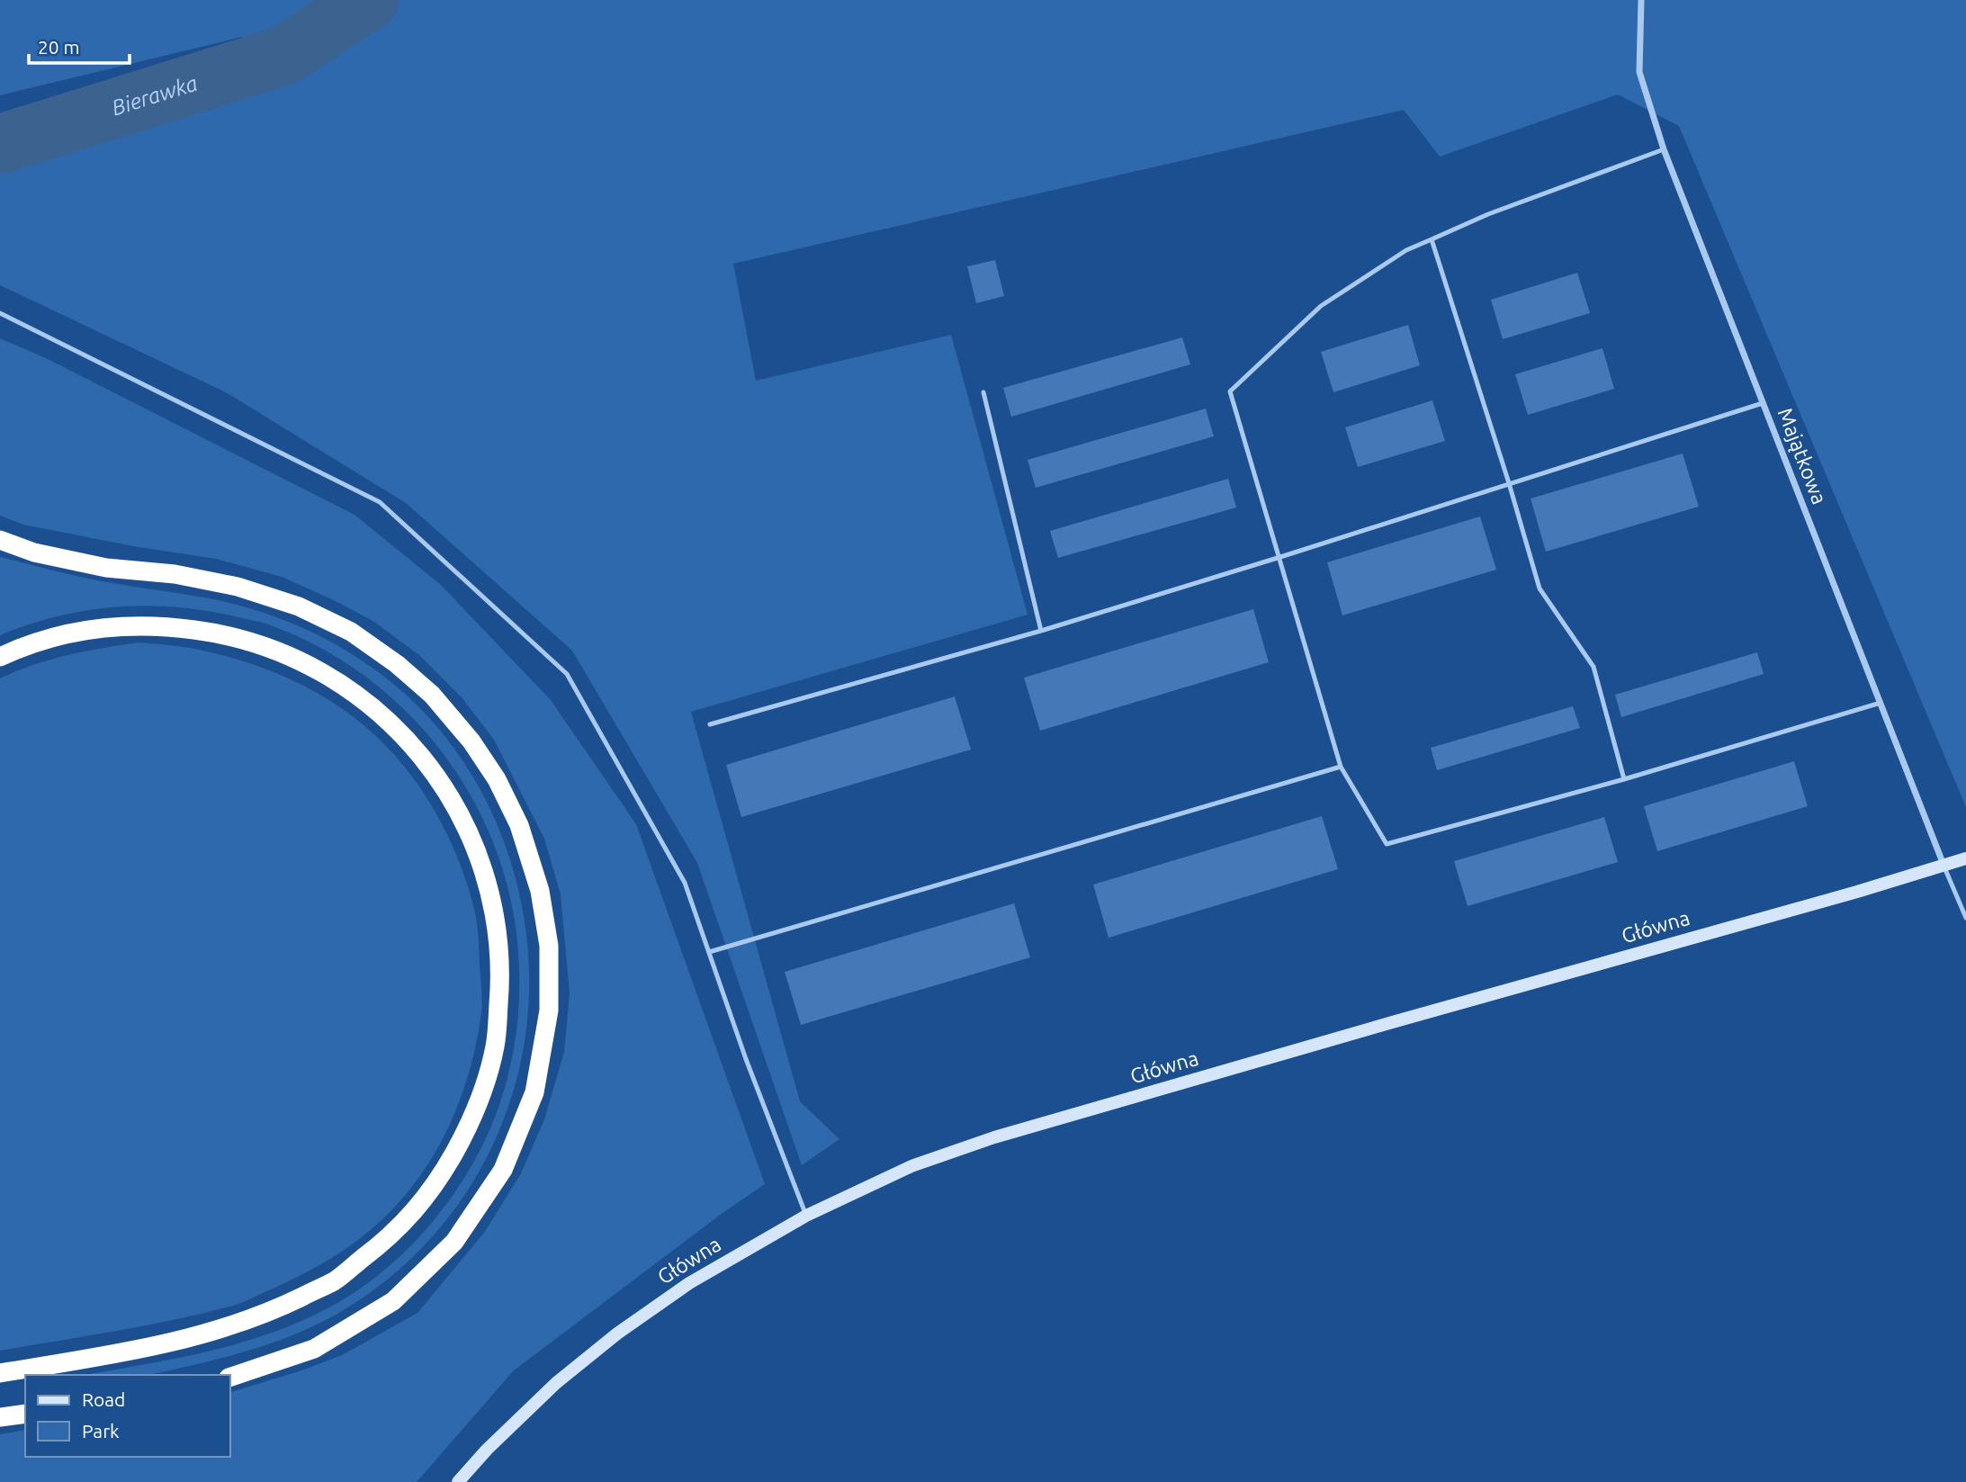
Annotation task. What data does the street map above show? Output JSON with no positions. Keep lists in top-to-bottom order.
{
  "streets": {
    "main road": ["Główna"],
    "street": ["Majątkowa"]
  },
  "crossings": [
    ["Majątkowa", "Główna"]
  ],
  "water": ["Bierawka"],
  "legend": ["Road", "Park"],
  "scale_bar": "20 m"
}
